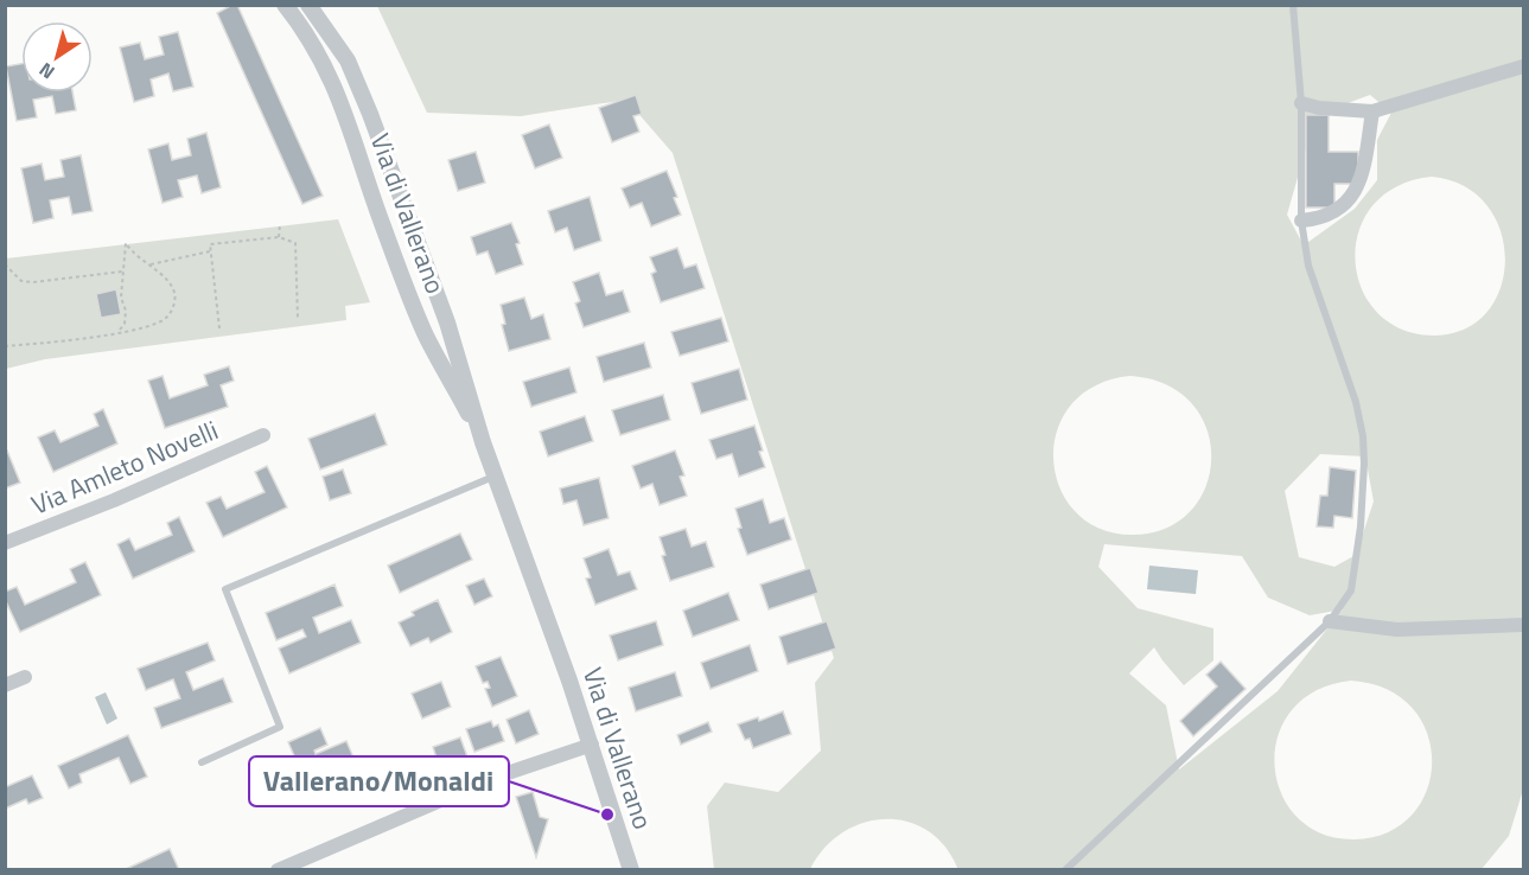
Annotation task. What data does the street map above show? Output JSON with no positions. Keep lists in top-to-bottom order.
{
  "streets": {
    "street": ["Via di Vallerano", "Via Amleto Novelli"]
  },
  "places": ["Vallerano/Monaldi"],
  "north": "bottom left"
}
